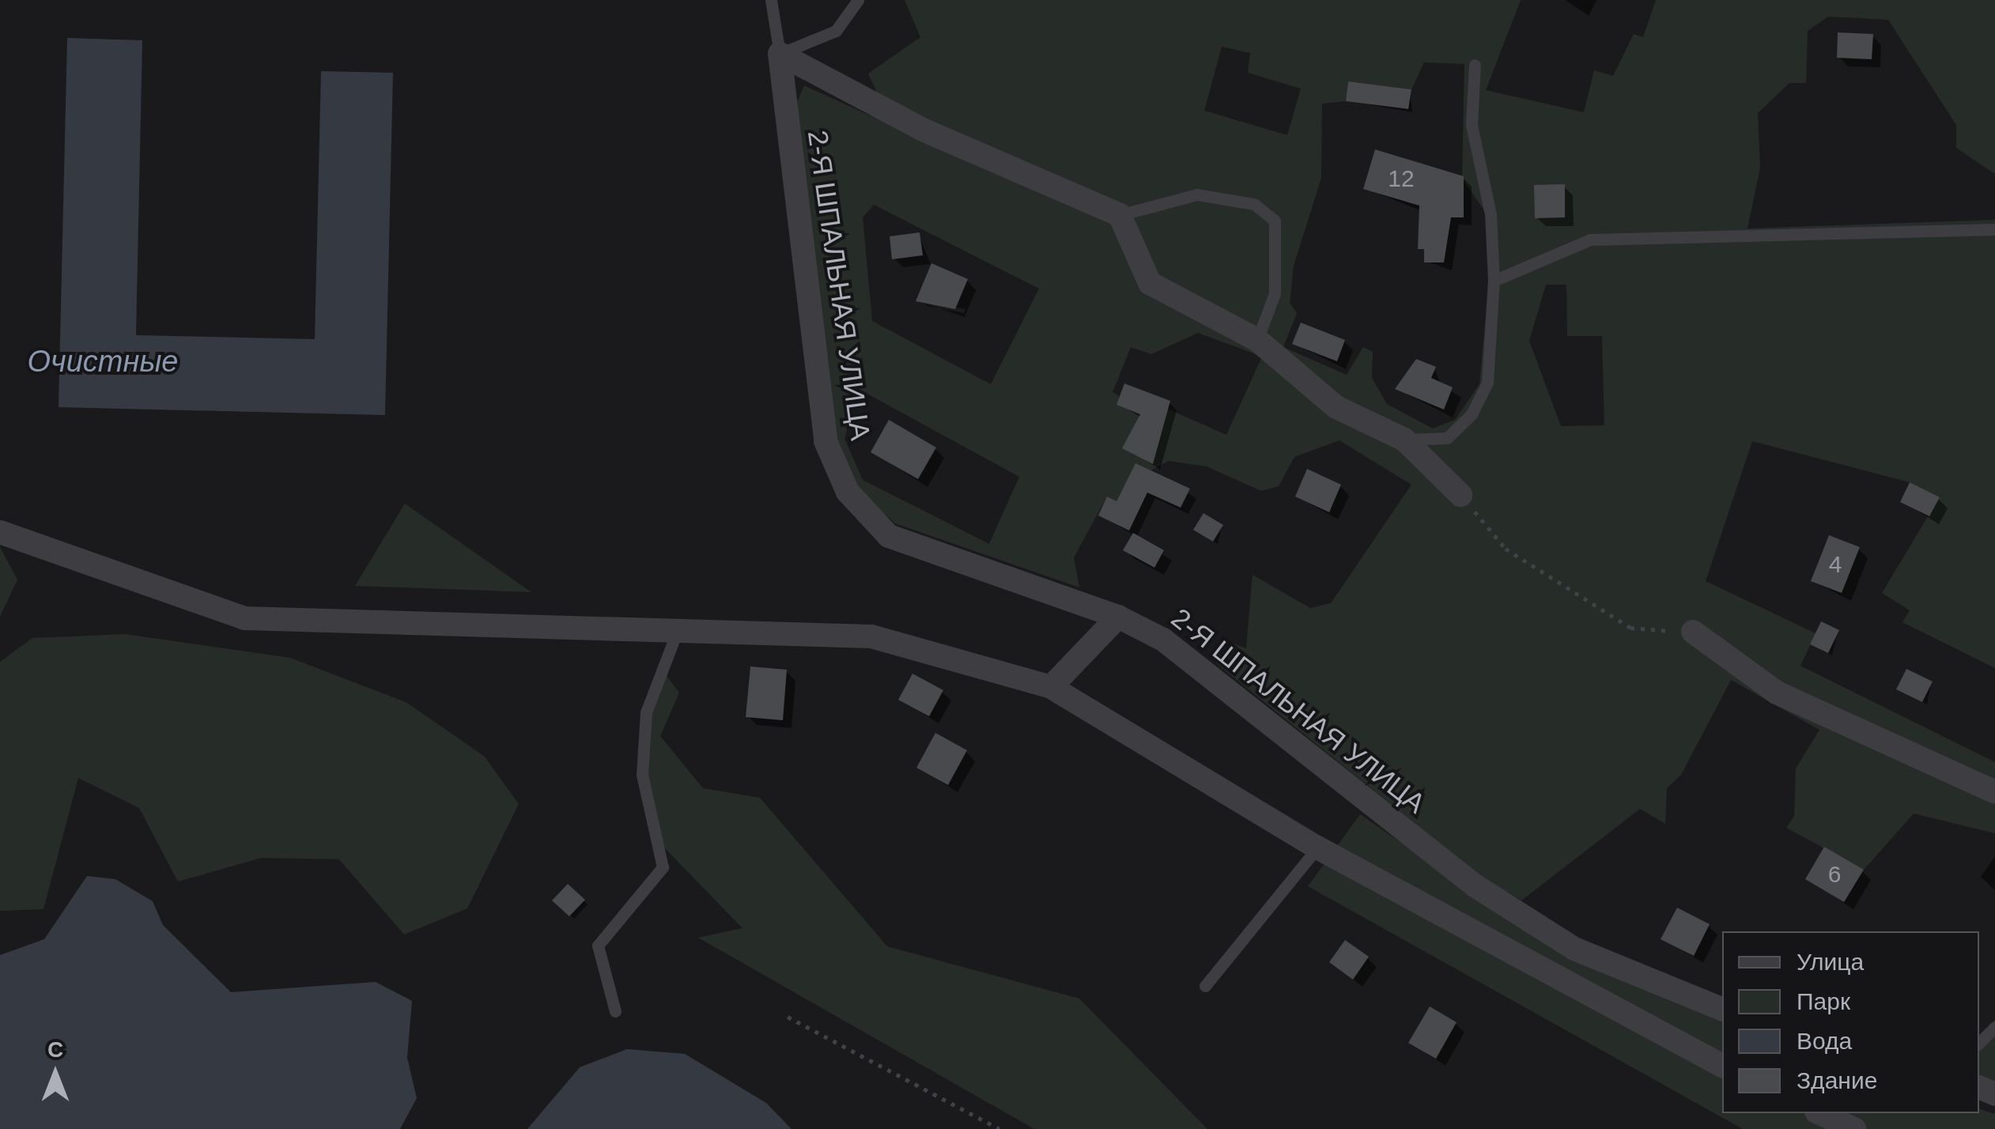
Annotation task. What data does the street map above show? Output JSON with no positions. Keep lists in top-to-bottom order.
{
  "streets": {
    "street": ["2-Я ШПАЛЬНАЯ УЛИЦА"]
  },
  "water": ["Очистные"],
  "house_numbers": ["12", "4", "6"],
  "legend": [
    "Улица",
    "Парк",
    "Вода",
    "Здание"
  ],
  "north": "top"
}
